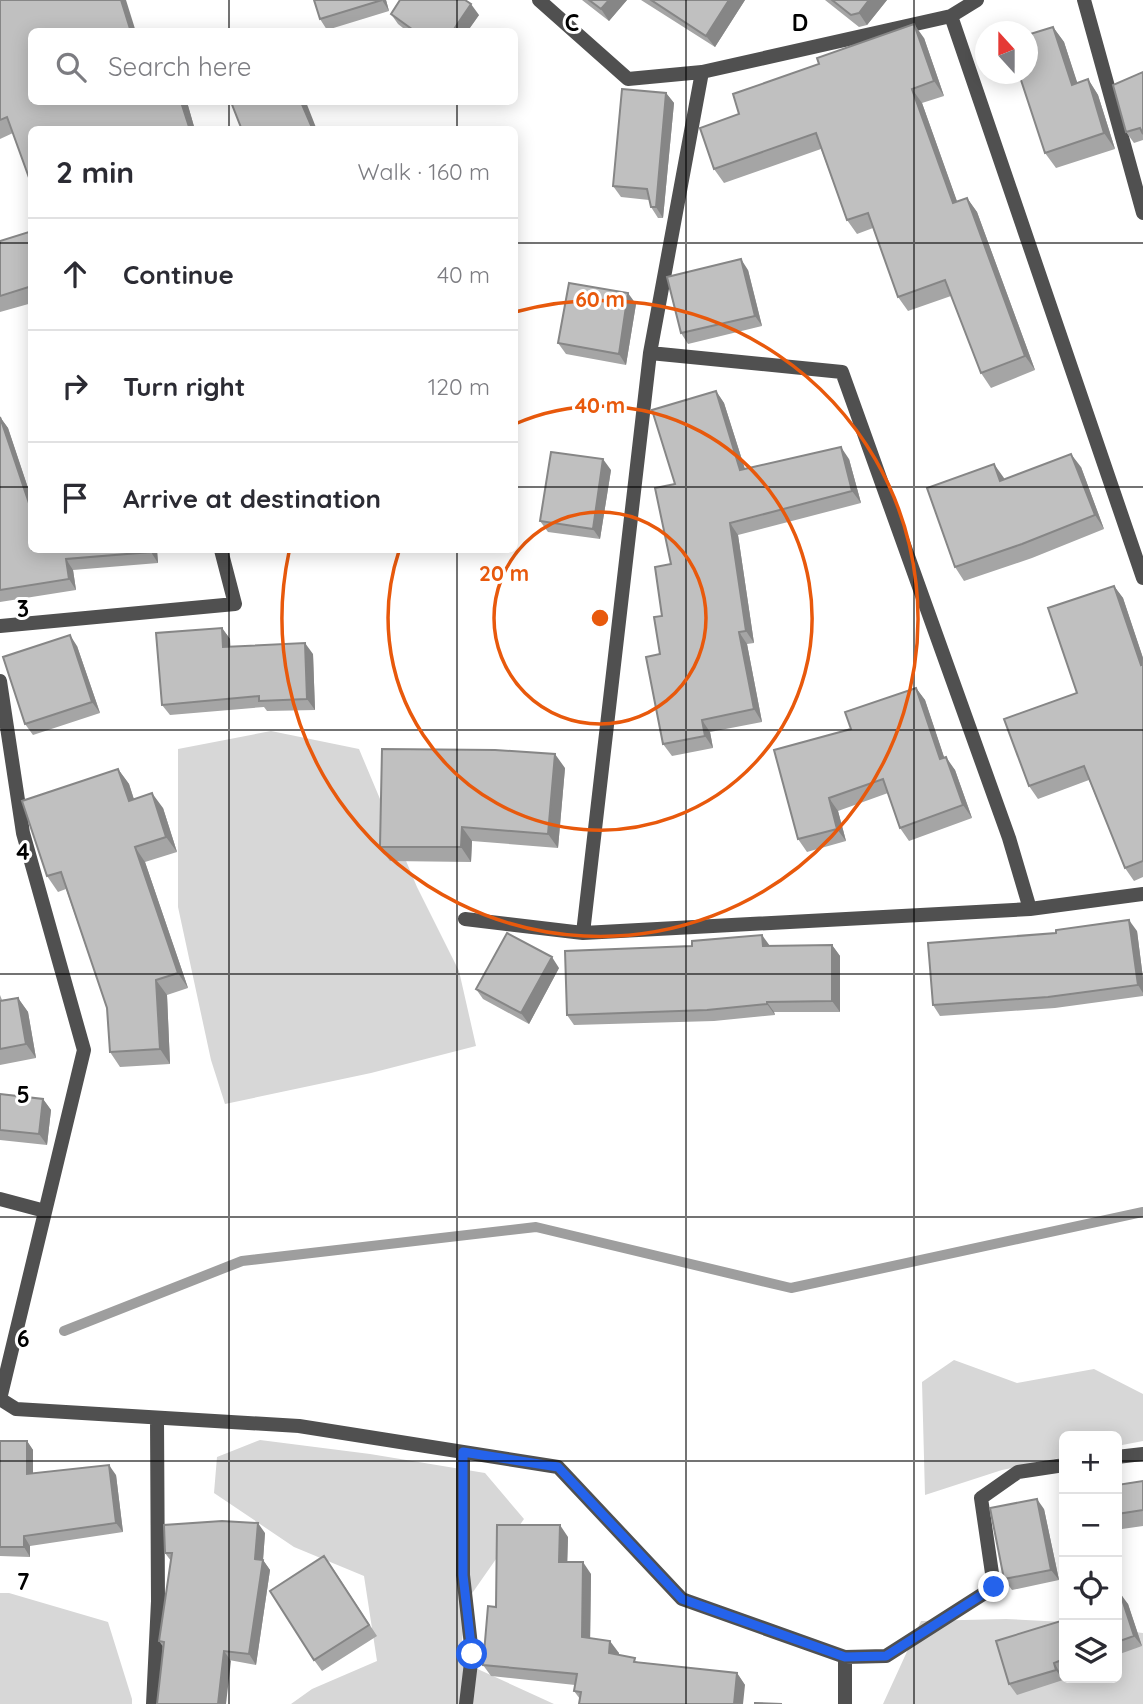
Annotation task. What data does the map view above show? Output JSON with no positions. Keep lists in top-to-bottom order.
{
  "north": "top",
  "page": {
    "search": "Search here",
    "heading": ["2 min", "Walk · 160 m"],
    "list": [
      ["Continue", "40 m"],
      ["Turn right", "120 m"],
      "Arrive at destination"
    ],
    "map_buttons": ["+", "−"]
  },
  "grid": {
    "columns": ["C", "D"],
    "rows": [
      "3",
      "4",
      "5",
      "6",
      "7"
    ]
  },
  "rings": ["60 m", "40 m", "20 m"]
}
